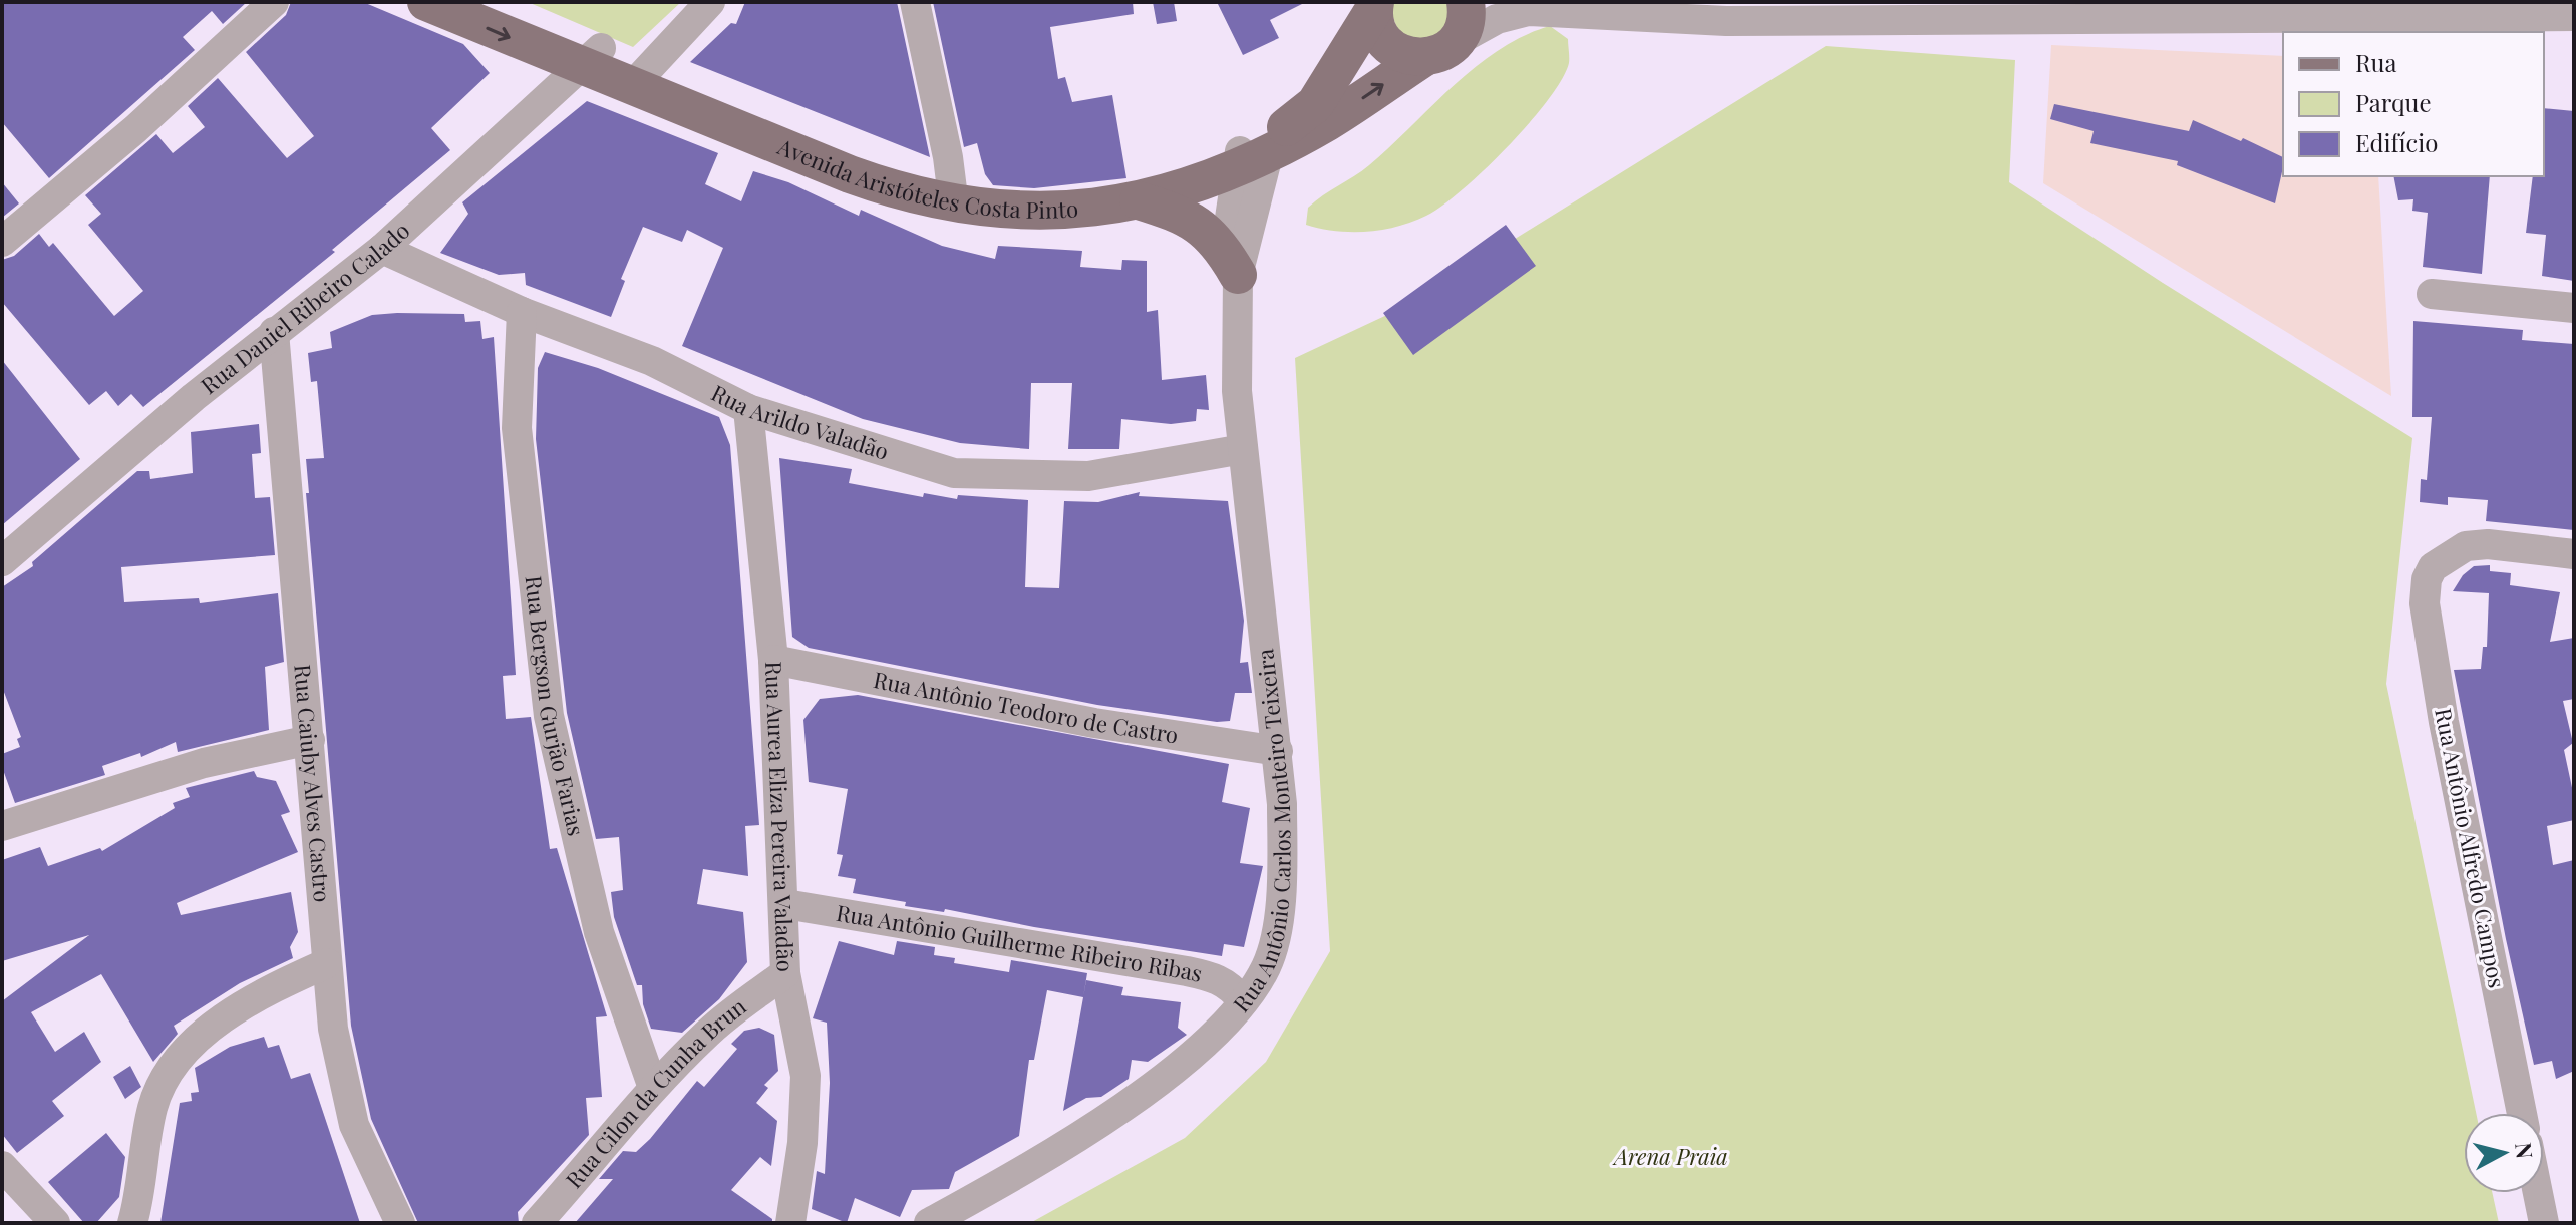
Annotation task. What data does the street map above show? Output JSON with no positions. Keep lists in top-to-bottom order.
{
  "streets": {
    "main road": ["Avenida Aristóteles Costa Pinto"],
    "street": [
      "Rua Daniel Ribeiro Calado",
      "Rua Arildo Valadão",
      "Rua Bergson Gurjão Farias",
      "Rua Antônio Teodoro de Castro",
      "Rua Caiuby Alves Castro",
      "Rua Aurea Eliza Pereira Valadão",
      "Rua Antônio Carlos Monteiro Teixeira",
      "Rua Antônio Alfredo Campos",
      "Rua Antônio Guilherme Ribeiro Ribas",
      "Rua Cilon da Cunha Brun"
    ]
  },
  "crossings": [
    ["Avenida Aristóteles Costa Pinto", "Rua Daniel Ribeiro Calado"],
    ["Avenida Aristóteles Costa Pinto", "Rua Antônio Carlos Monteiro Teixeira"],
    ["Rua Daniel Ribeiro Calado", "Rua Arildo Valadão"],
    ["Rua Daniel Ribeiro Calado", "Rua Caiuby Alves Castro"],
    ["Rua Arildo Valadão", "Rua Bergson Gurjão Farias"],
    ["Rua Arildo Valadão", "Rua Aurea Eliza Pereira Valadão"],
    ["Rua Arildo Valadão", "Rua Antônio Carlos Monteiro Teixeira"],
    ["Rua Bergson Gurjão Farias", "Rua Cilon da Cunha Brun"],
    ["Rua Antônio Teodoro de Castro", "Rua Aurea Eliza Pereira Valadão"],
    ["Rua Antônio Teodoro de Castro", "Rua Antônio Carlos Monteiro Teixeira"],
    ["Rua Aurea Eliza Pereira Valadão", "Rua Antônio Guilherme Ribeiro Ribas"],
    ["Rua Aurea Eliza Pereira Valadão", "Rua Cilon da Cunha Brun"],
    ["Rua Antônio Carlos Monteiro Teixeira", "Rua Antônio Guilherme Ribeiro Ribas"]
  ],
  "parks": ["Arena Praia"],
  "legend": ["Rua", "Parque", "Edifício"],
  "north": "right"
}
